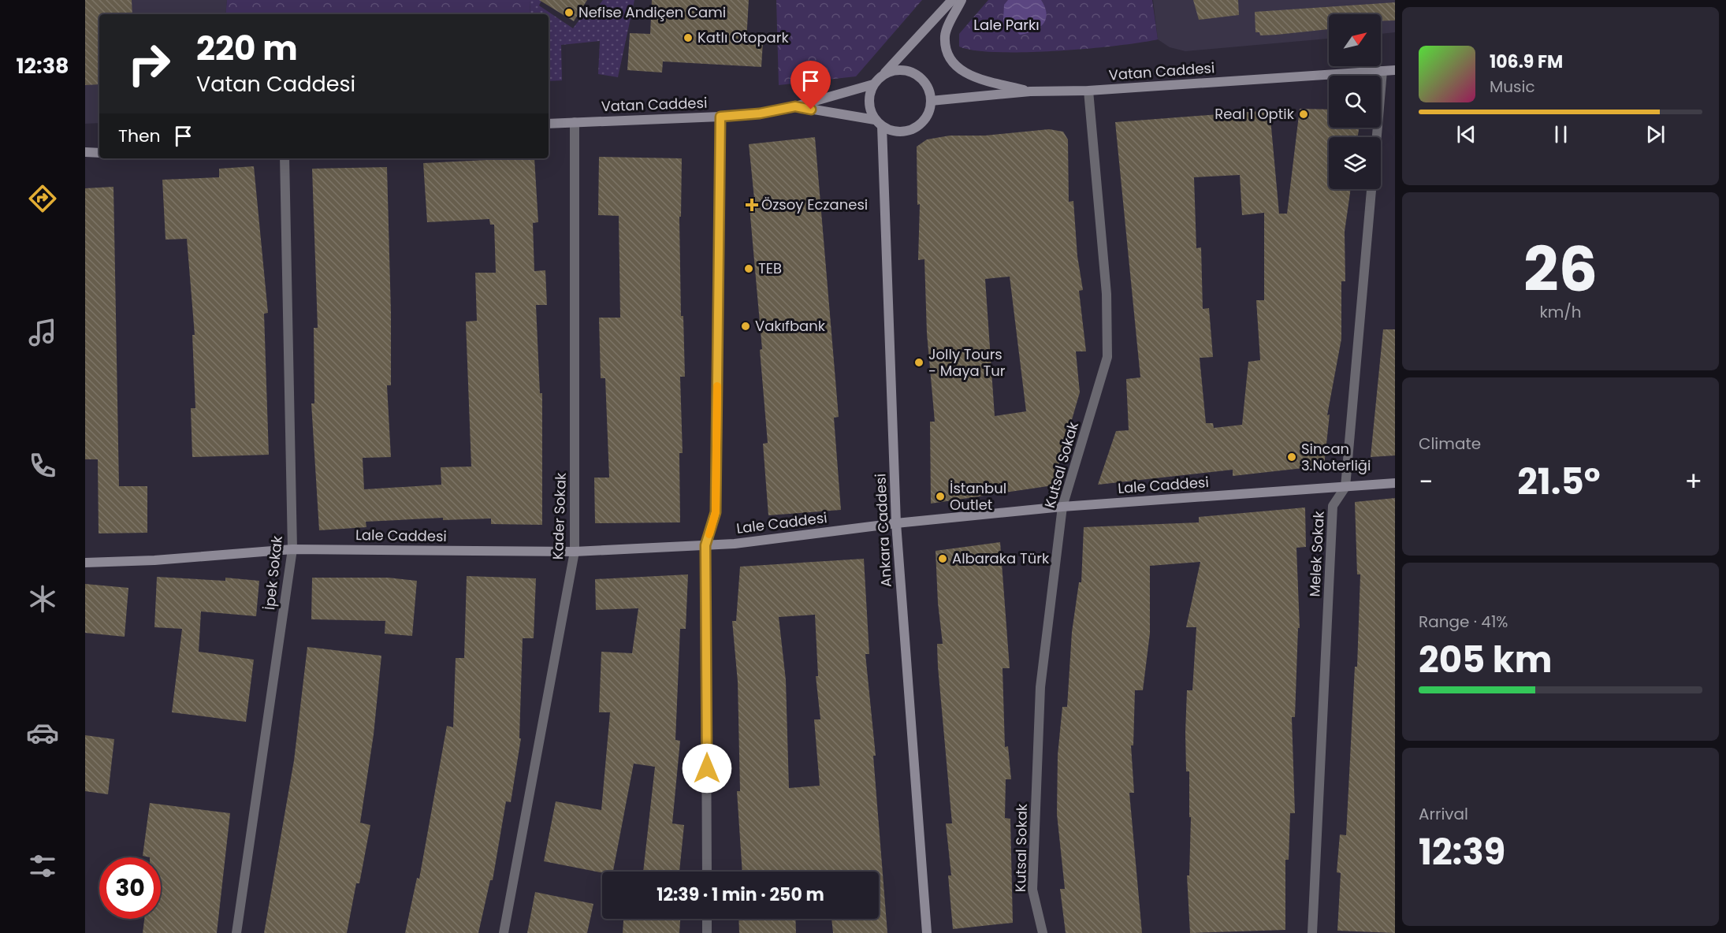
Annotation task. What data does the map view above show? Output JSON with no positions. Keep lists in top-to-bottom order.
{
  "streets": {
    "main road": ["Vatan Caddesi", "Lale Caddesi", "Ankara Caddesi"],
    "street": [
      "Kutsal Sokak",
      "Kader Sokak",
      "Melek Sokak",
      "İpek Sokak"
    ]
  },
  "crossings": [
    ["Vatan Caddesi", "Kutsal Sokak"],
    ["Vatan Caddesi", "Kader Sokak"],
    ["Vatan Caddesi", "Ankara Caddesi"],
    ["Vatan Caddesi", "Melek Sokak"],
    ["Kutsal Sokak", "Lale Caddesi"],
    ["Lale Caddesi", "Kader Sokak"],
    ["Lale Caddesi", "Ankara Caddesi"],
    ["Lale Caddesi", "Melek Sokak"],
    ["Lale Caddesi", "İpek Sokak"]
  ],
  "parks": ["Lale Parkı"],
  "places": {
    "other": [
      "Nefise Andiçen Cami",
      "Katlı Otopark",
      "Real 1 Optik",
      "TEB",
      "Vakıfbank",
      "Jolly Tours - Maya Tur",
      "Sincan 3.Noterliği",
      "İstanbul Outlet",
      "Albaraka Türk"
    ],
    "health": ["Özsoy Eczanesi"]
  },
  "north": "top right",
  "page": {
    "tabs": "12:38",
    "turn": ["220 m", "Vatan Caddesi"],
    "song": ["106.9 FM", "Music"],
    "then": "Then",
    "tile": [
      ["26", "km/h"],
      "Climate",
      ["Range · 41%", "205 km"],
      ["Arrival", "12:39"]
    ],
    "heat": ["−", "21.5°", "+"],
    "limit": "30",
    "trip": "12:39 · 1 min · 250 m"
  }
}
